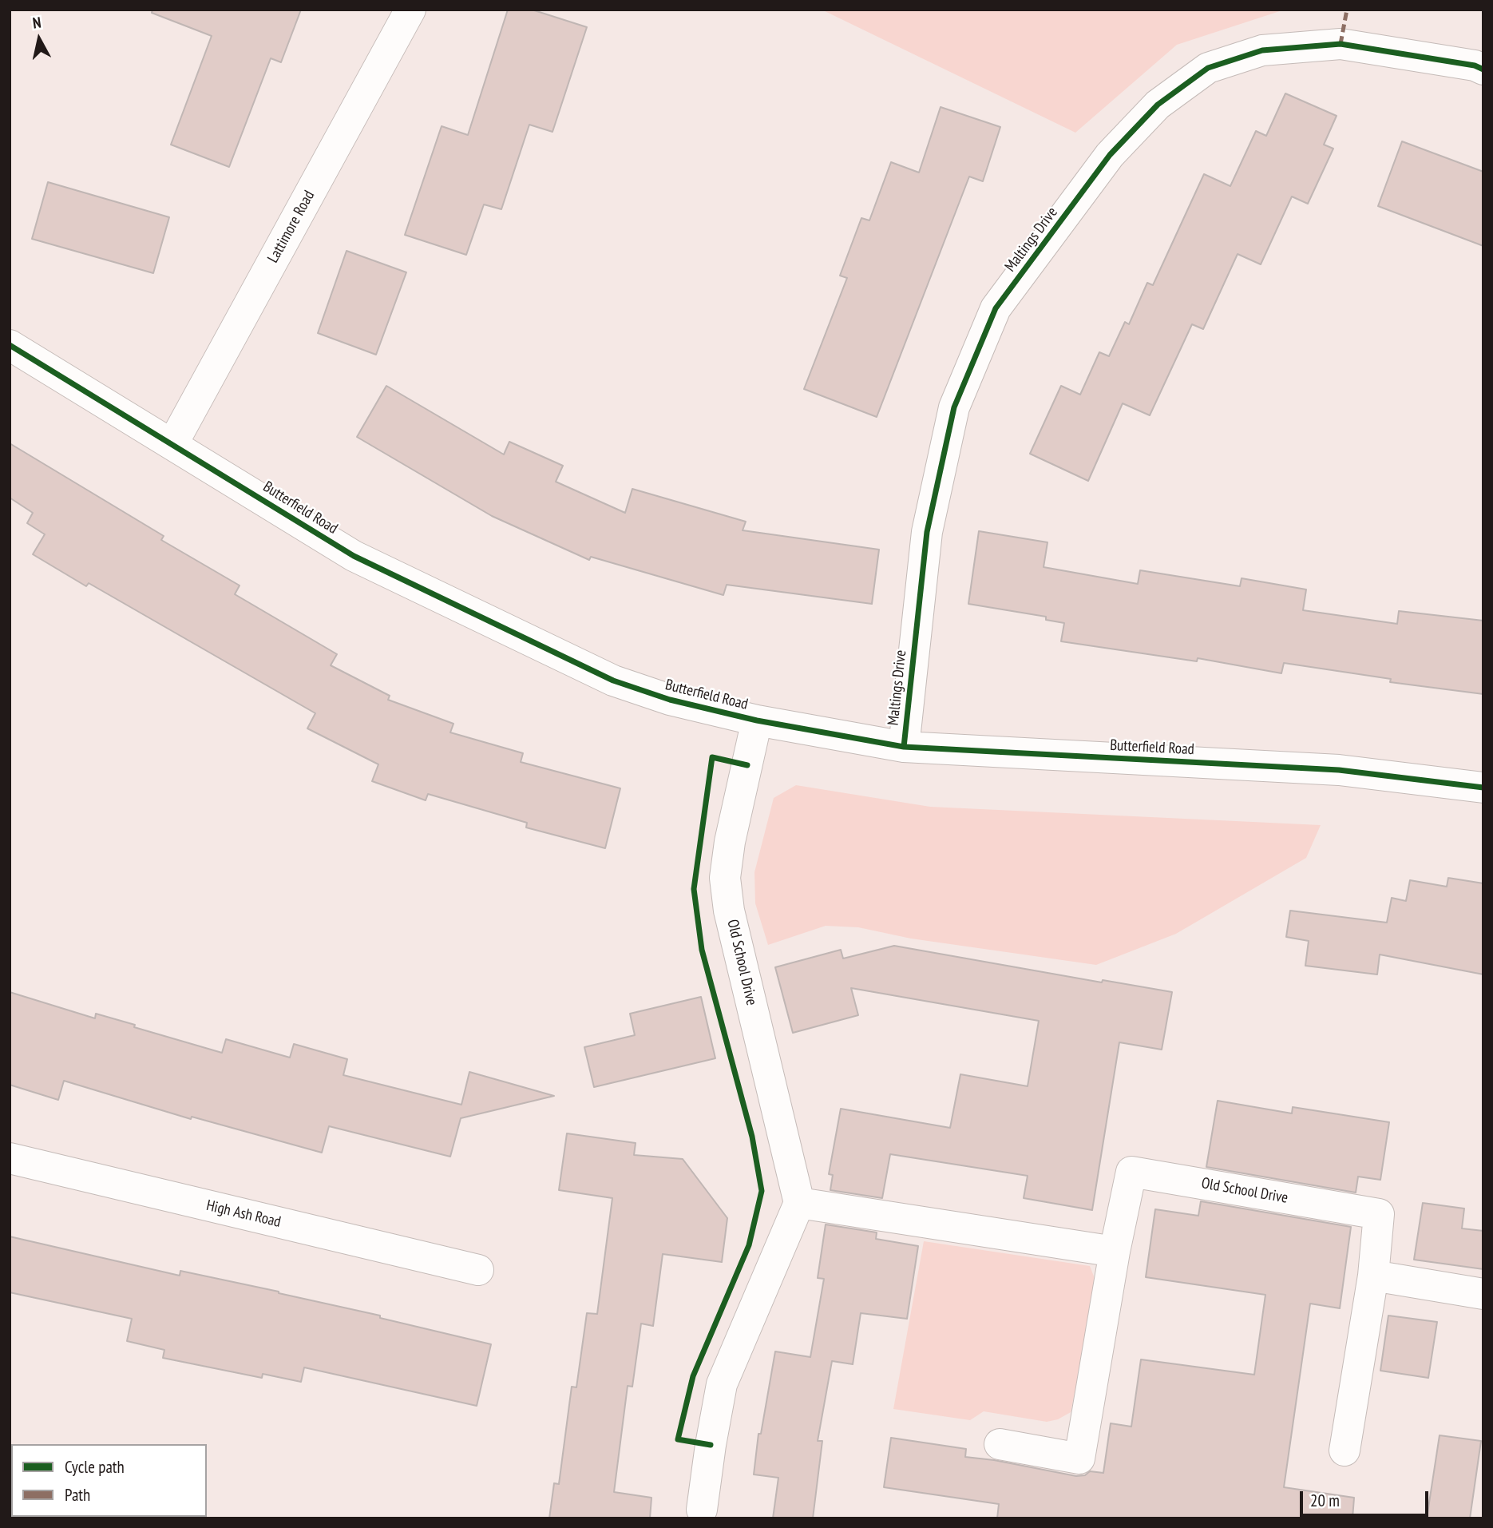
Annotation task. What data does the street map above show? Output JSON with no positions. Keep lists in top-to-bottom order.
{
  "streets": {
    "street": [
      "Lattimore Road",
      "Maltings Drive",
      "Butterfield Road",
      "Old School Drive",
      "High Ash Road"
    ]
  },
  "crossings": [
    ["Lattimore Road", "Butterfield Road"],
    ["Maltings Drive", "Butterfield Road"],
    ["Butterfield Road", "Old School Drive"]
  ],
  "legend": ["Cycle path", "Path"],
  "scale_bar": "20 m",
  "north": "top"
}
